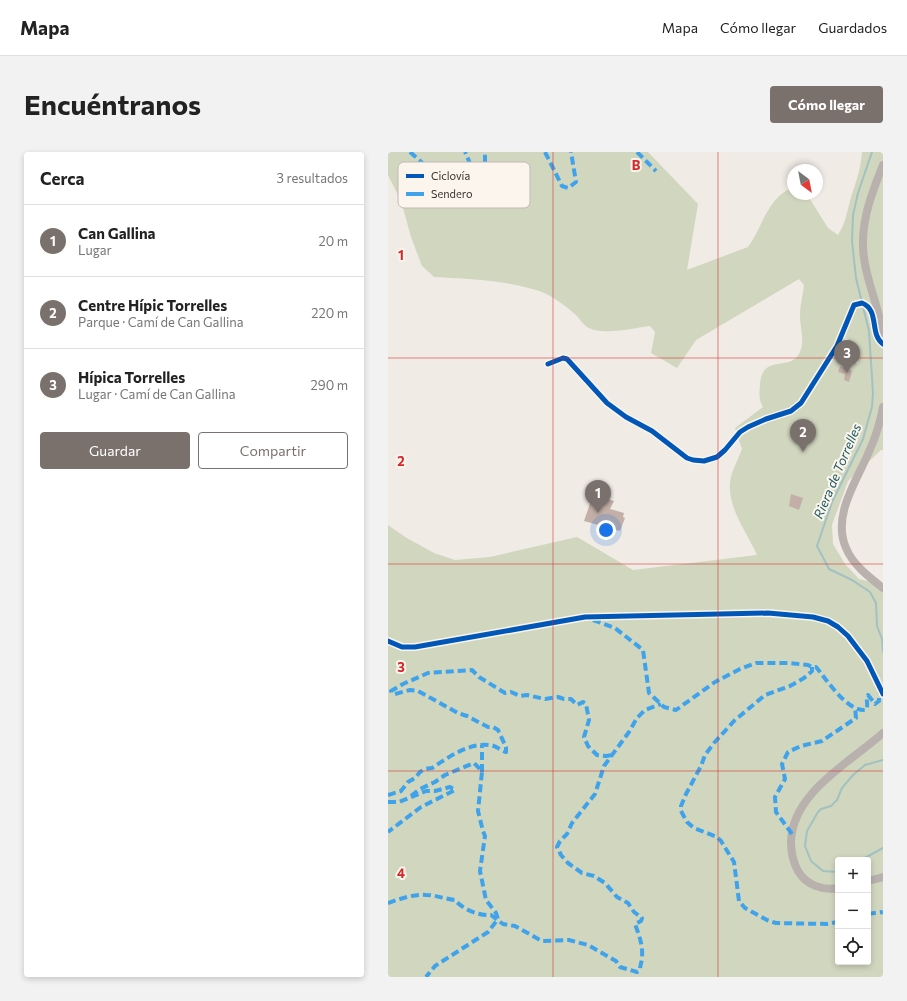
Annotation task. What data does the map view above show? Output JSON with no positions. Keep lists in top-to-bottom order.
{
  "water": ["Riera de Torrelles"],
  "legend": ["Ciclovía", "Sendero"],
  "north": "bottom right",
  "page": {
    "header": "Mapa",
    "nav": ["Mapa", "Cómo llegar", "Guardados"],
    "buttons": [
      "Cómo llegar",
      ["Guardar", "Compartir"]
    ],
    "title": "Encuéntranos",
    "heading": ["Cerca", "3 resultados"],
    "list": [
      {
        "mark": "1",
        "name": "Can Gallina",
        "note": "Lugar",
        "value": "20 m"
      },
      {
        "mark": "2",
        "name": "Centre Hípic Torrelles",
        "note": "Parque · Camí de Can Gallina",
        "value": "220 m"
      },
      {
        "mark": "3",
        "name": "Hípica Torrelles",
        "note": "Lugar · Camí de Can Gallina",
        "value": "290 m"
      }
    ],
    "pins": ["3", "2", "1"],
    "map_buttons": ["+", "−"]
  },
  "grid": {
    "columns": ["B"],
    "rows": [
      "1",
      "2",
      "3",
      "4"
    ]
  }
}
